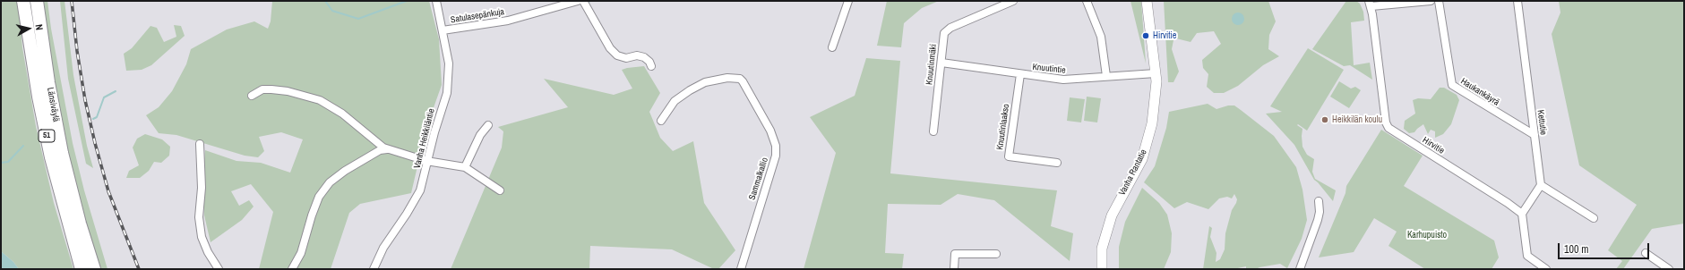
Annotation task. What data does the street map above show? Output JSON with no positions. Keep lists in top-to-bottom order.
{
  "streets": {
    "highway": ["Länsiväylä", "51"],
    "main road": ["Vanha Rantatie"],
    "street": [
      "Satulasepänkuja",
      "Knuutinmäki",
      "Knuutintie",
      "Haukankäyrä",
      "Kettutie",
      "Knuutinlaakso",
      "Vanha Heikkiläntie",
      "Hirvitie",
      "Sammalkallio"
    ]
  },
  "crossings": [
    ["Satulasepänkuja", "Vanha Heikkiläntie"],
    ["Knuutinmäki", "Knuutintie"],
    ["Knuutintie", "Knuutinlaakso"],
    ["Knuutintie", "Vanha Rantatie"],
    ["Haukankäyrä", "Kettutie"]
  ],
  "parks": ["Karhupuisto"],
  "places": ["Hirvitie", "Heikkilän koulu"],
  "scale_bar": "100 m",
  "north": "right"
}
